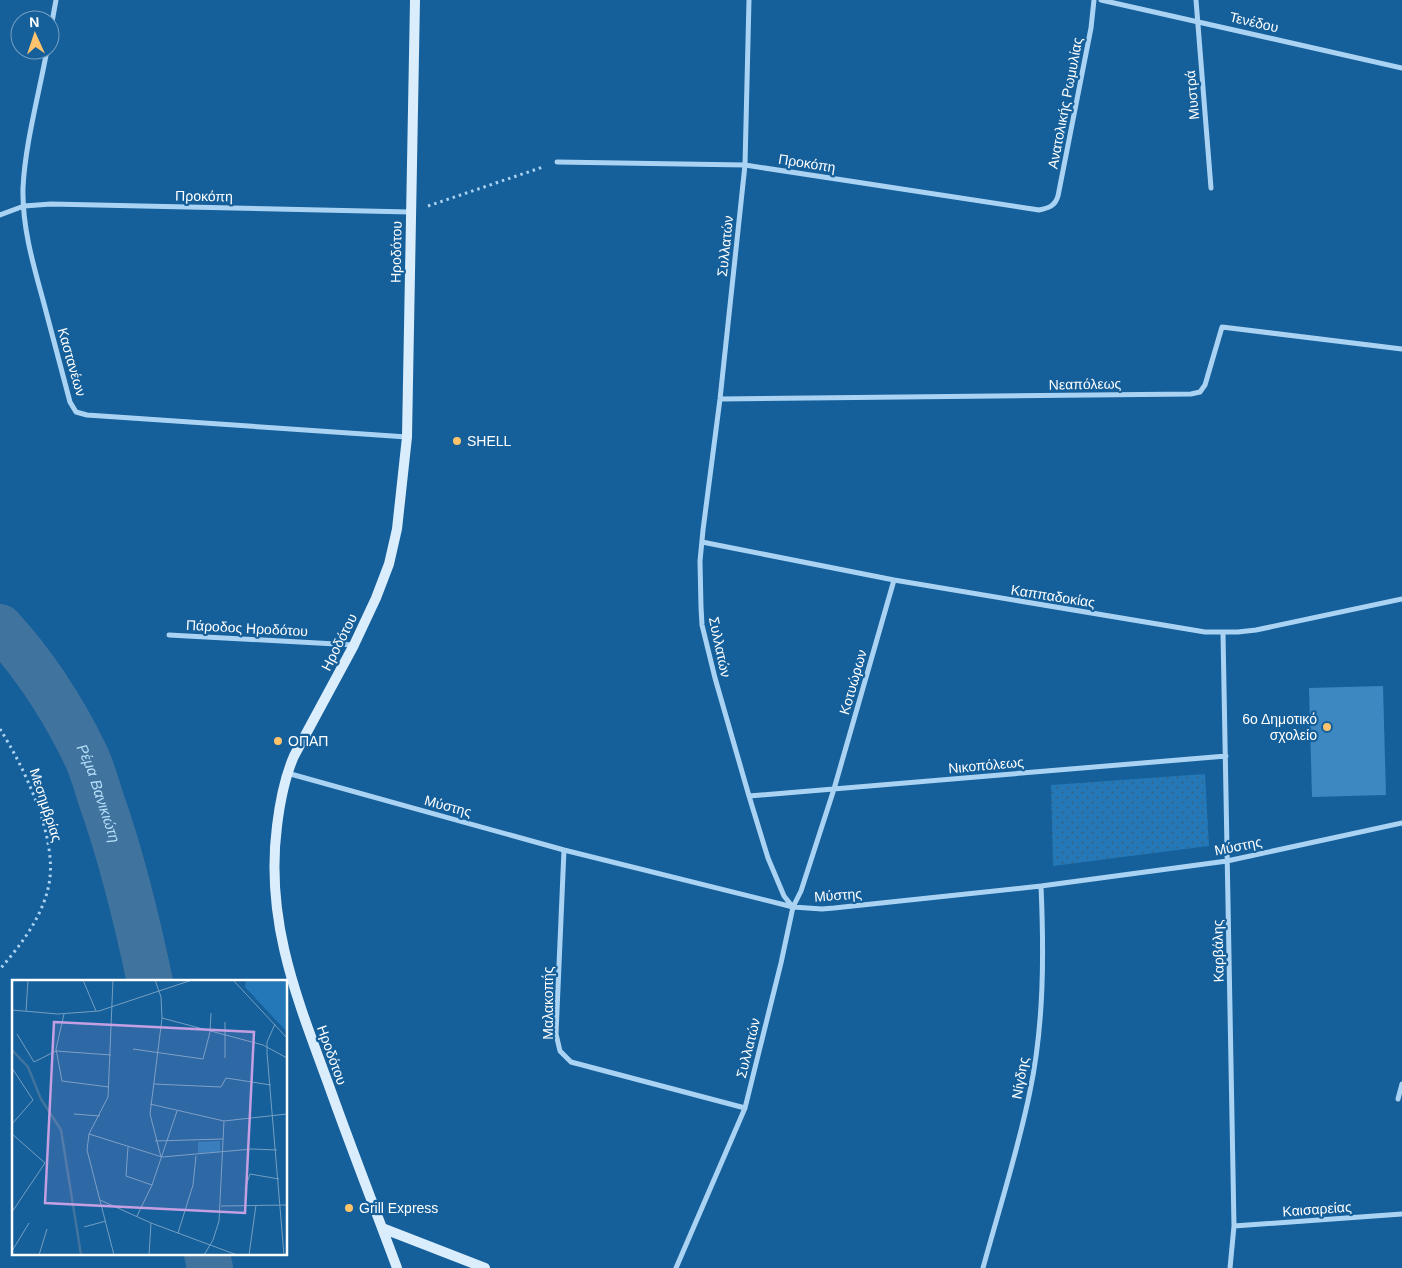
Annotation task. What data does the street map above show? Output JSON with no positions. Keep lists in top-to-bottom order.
{
  "streets": {
    "main road": ["Ηροδότου"],
    "street": [
      "Τενέδου",
      "Μυστρά",
      "Ανατολικής Ρωμυλίας",
      "Προκόπη",
      "Συλλατών",
      "Καστανέων",
      "Νεαπόλεως",
      "Καππαδοκίας",
      "Πάροδος Ηροδότου",
      "Κοτυώρων",
      "Νικοπόλεως",
      "Μύστης",
      "Καρβάλης",
      "Μαλακοπής",
      "Νίγδης",
      "Καισαρείας"
    ],
    "path": ["Μεσημβρίας"]
  },
  "crossings": [
    ["Τενέδου", "Μυστρά"],
    ["Ανατολικής Ρωμυλίας", "Προκόπη"],
    ["Προκόπη", "Συλλατών"],
    ["Προκόπη", "Ηροδότου"],
    ["Προκόπη", "Καστανέων"],
    ["Συλλατών", "Νεαπόλεως"],
    ["Συλλατών", "Καππαδοκίας"],
    ["Συλλατών", "Κοτυώρων"],
    ["Συλλατών", "Νικοπόλεως"],
    ["Συλλατών", "Μύστης"],
    ["Συλλατών", "Μαλακοπής"],
    ["Ηροδότου", "Καστανέων"],
    ["Ηροδότου", "Πάροδος Ηροδότου"],
    ["Ηροδότου", "Μύστης"],
    ["Καππαδοκίας", "Κοτυώρων"],
    ["Καππαδοκίας", "Καρβάλης"],
    ["Κοτυώρων", "Νικοπόλεως"],
    ["Κοτυώρων", "Μύστης"],
    ["Νικοπόλεως", "Καρβάλης"],
    ["Μύστης", "Καρβάλης"],
    ["Μύστης", "Μαλακοπής"],
    ["Μύστης", "Νίγδης"],
    ["Καρβάλης", "Καισαρείας"]
  ],
  "water": ["Ρέμα Βανικιώτη"],
  "places": [
    "SHELL",
    "6ο Δημοτικό σχολείο",
    "ΟΠΑΠ",
    "Grill Express"
  ],
  "north": "top"
}
